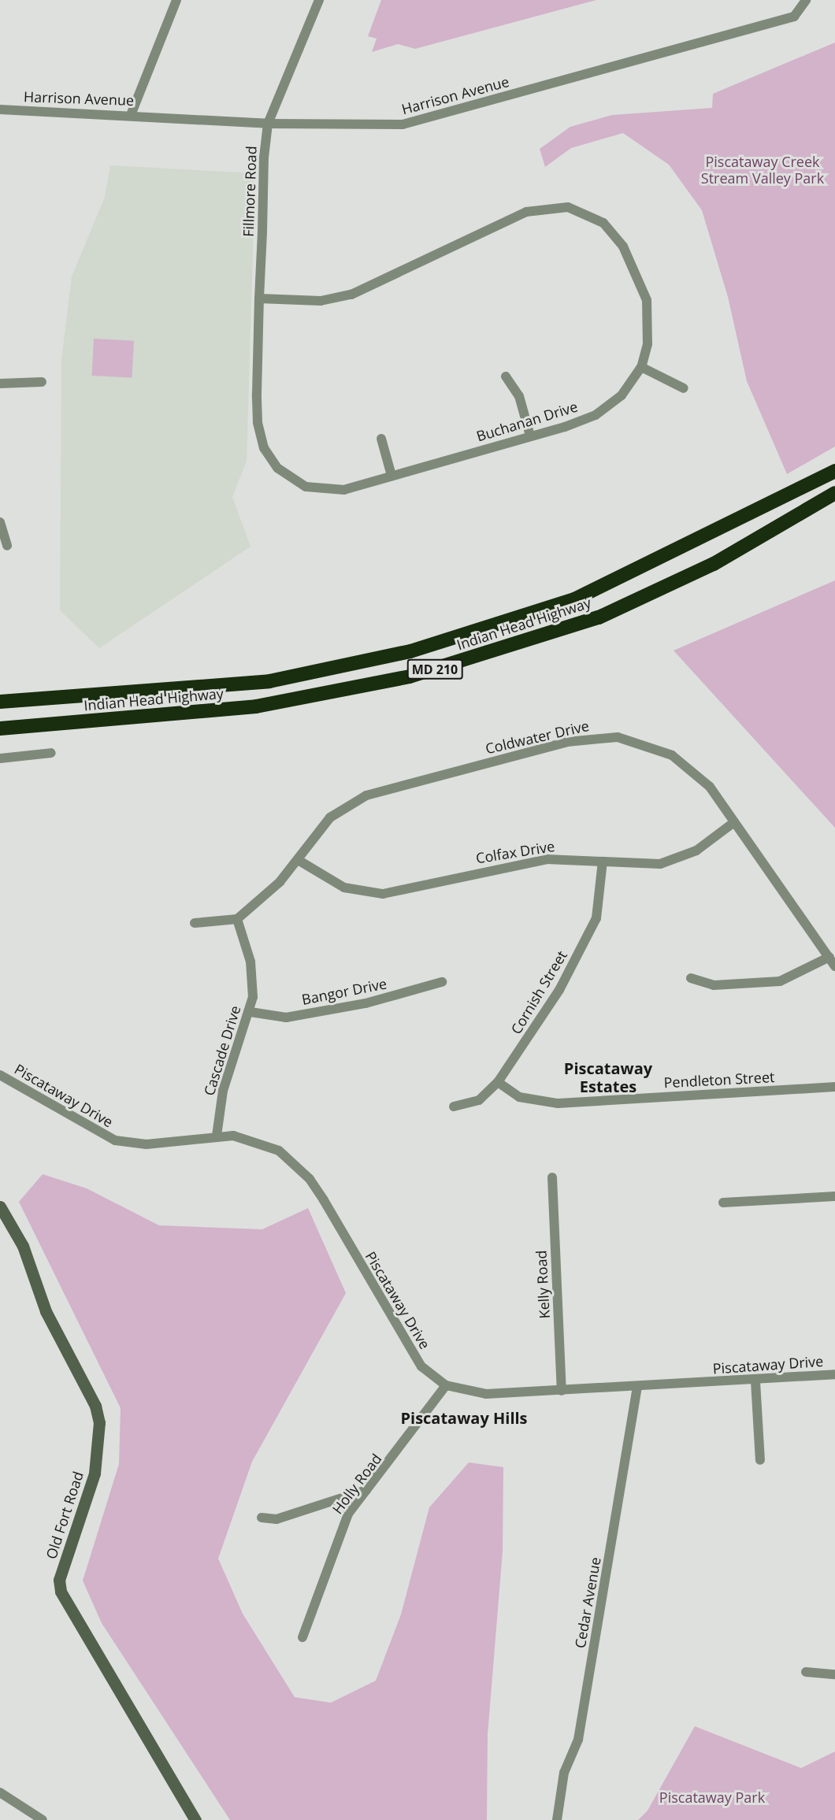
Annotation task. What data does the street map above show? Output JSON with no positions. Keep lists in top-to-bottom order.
{
  "streets": {
    "highway": ["Indian Head Highway", "MD 210"],
    "main road": ["Old Fort Road"],
    "street": [
      "Harrison Avenue",
      "Fillmore Road",
      "Buchanan Drive",
      "Coldwater Drive",
      "Colfax Drive",
      "Bangor Drive",
      "Cornish Street",
      "Cascade Drive",
      "Pendleton Street",
      "Piscataway Drive",
      "Kelly Road",
      "Holly Road",
      "Cedar Avenue"
    ]
  },
  "crossings": [
    ["Harrison Avenue", "Fillmore Road"],
    ["Fillmore Road", "Buchanan Drive"],
    ["Coldwater Drive", "Colfax Drive"],
    ["Coldwater Drive", "Cascade Drive"],
    ["Colfax Drive", "Cornish Street"],
    ["Bangor Drive", "Cascade Drive"],
    ["Cornish Street", "Pendleton Street"],
    ["Cascade Drive", "Piscataway Drive"],
    ["Piscataway Drive", "Kelly Road"],
    ["Piscataway Drive", "Holly Road"],
    ["Piscataway Drive", "Cedar Avenue"]
  ],
  "districts": ["Piscataway Estates", "Piscataway Hills"],
  "parks": ["Piscataway Creek Stream Valley Park", "Piscataway Park"]
}
